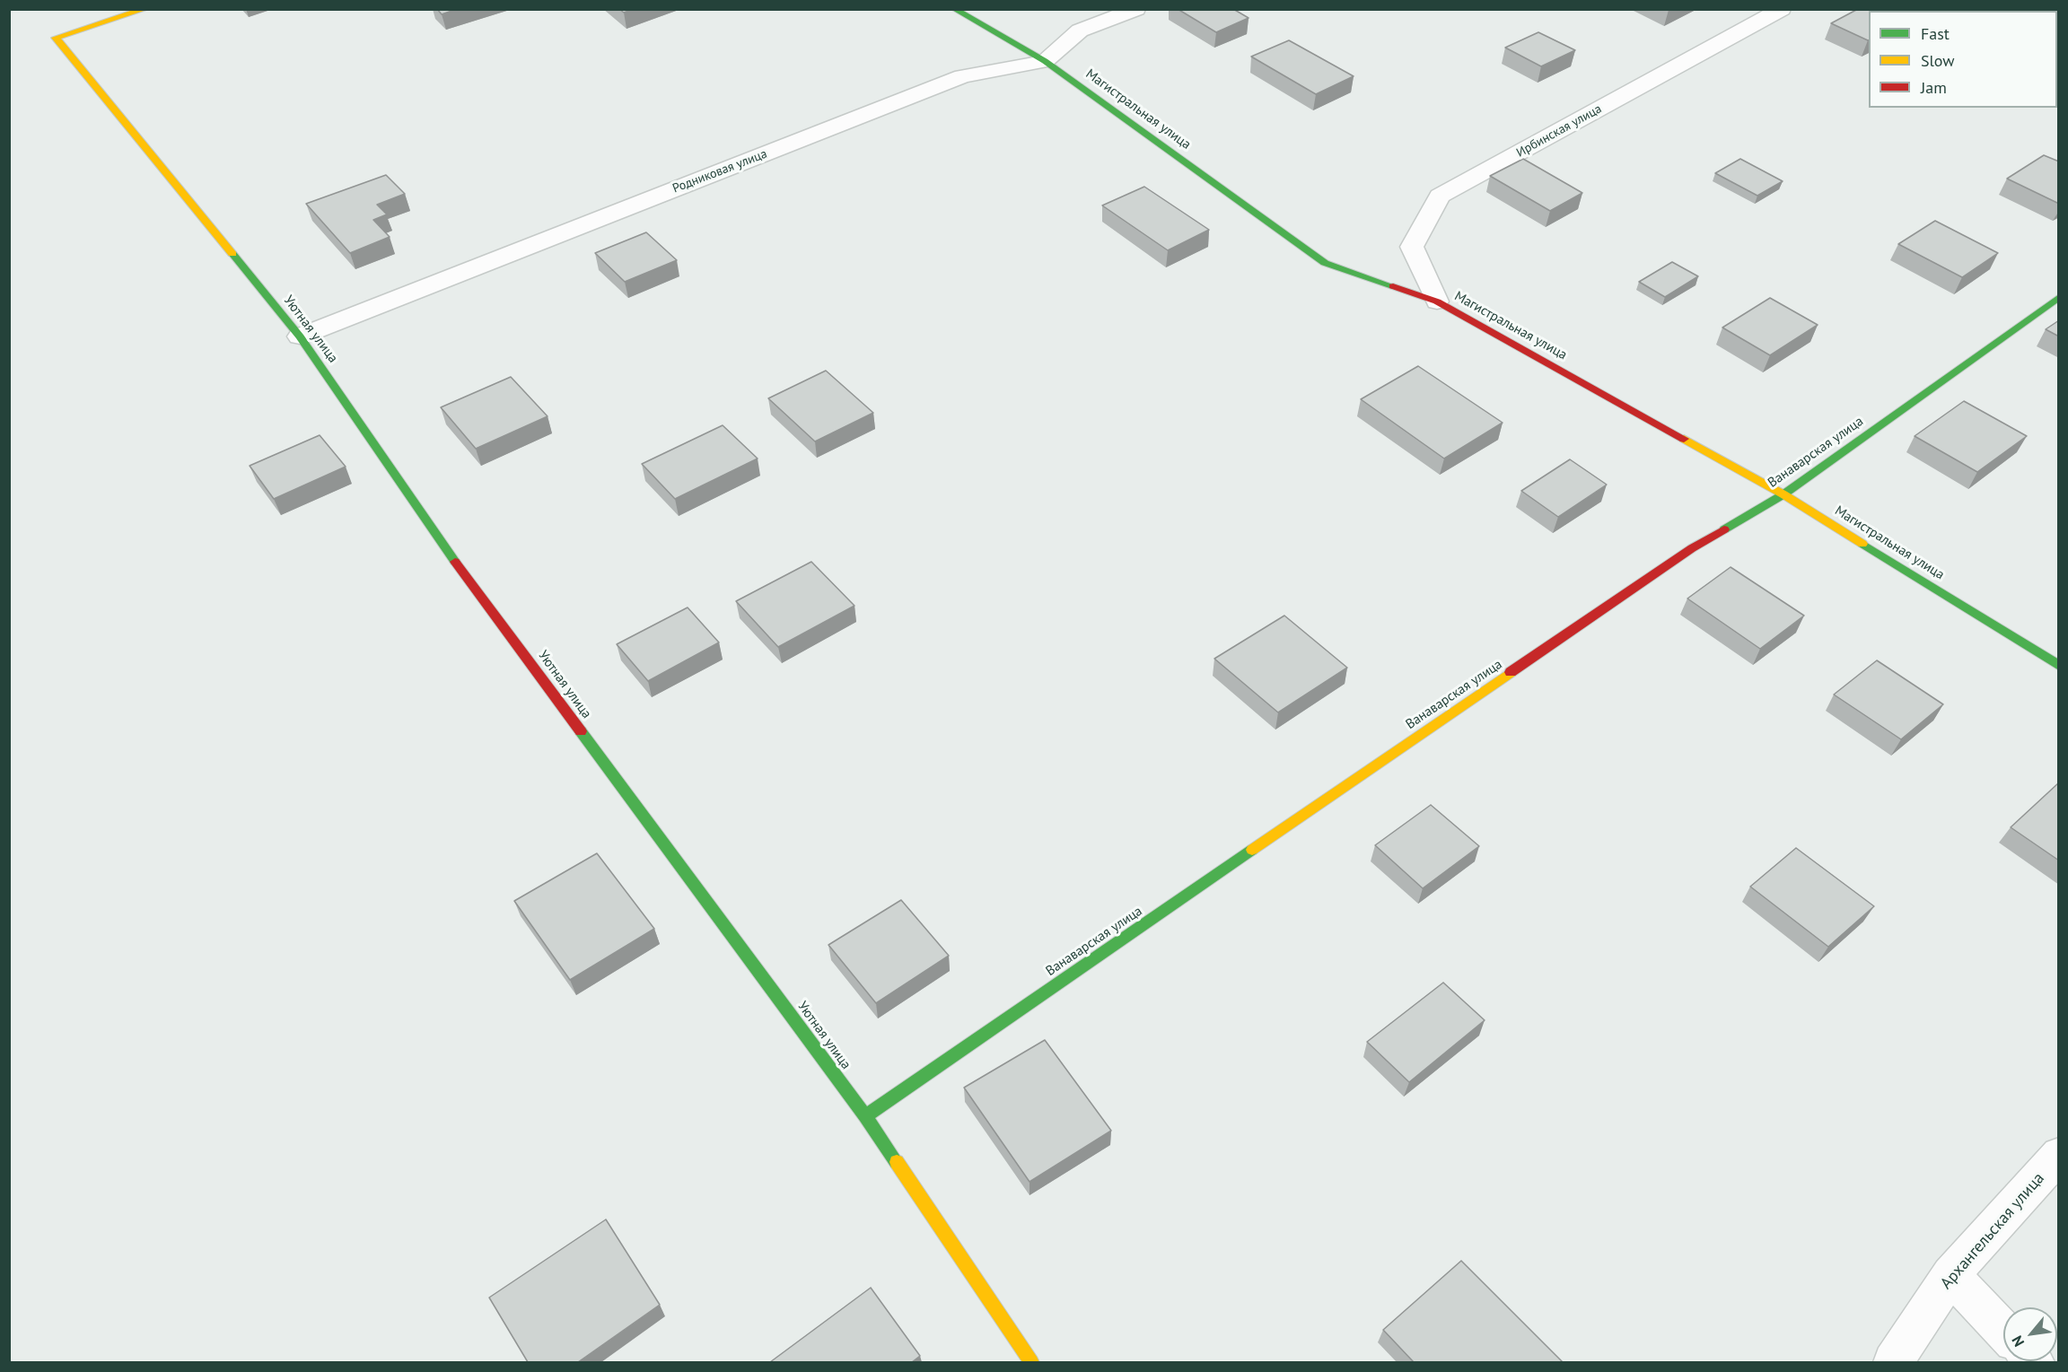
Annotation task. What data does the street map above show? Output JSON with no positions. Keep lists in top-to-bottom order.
{
  "streets": {
    "street": [
      "Магистральная улица",
      "Ирбинская улица",
      "Родниковая улица",
      "Уютная улица",
      "Ванаварская улица",
      "Архангельская улица"
    ]
  },
  "crossings": [
    ["Магистральная улица", "Ирбинская улица"],
    ["Магистральная улица", "Родниковая улица"],
    ["Магистральная улица", "Ванаварская улица"],
    ["Родниковая улица", "Уютная улица"],
    ["Уютная улица", "Ванаварская улица"]
  ],
  "legend": ["Fast", "Slow", "Jam"],
  "north": "bottom left"
}
